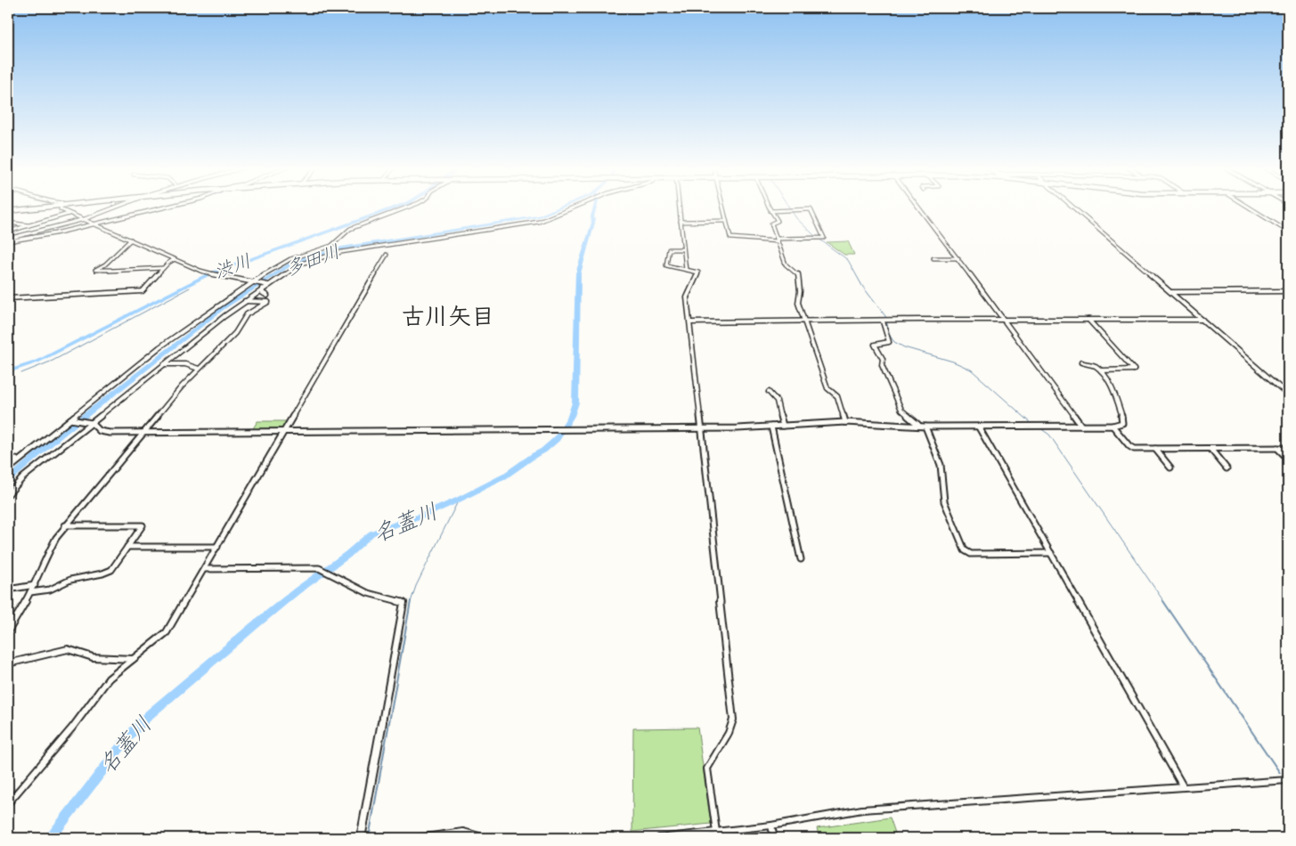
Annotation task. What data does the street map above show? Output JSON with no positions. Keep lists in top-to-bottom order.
{
  "districts": ["古川矢目"],
  "water": ["多田川", "渋川", "名蓋川"]
}
